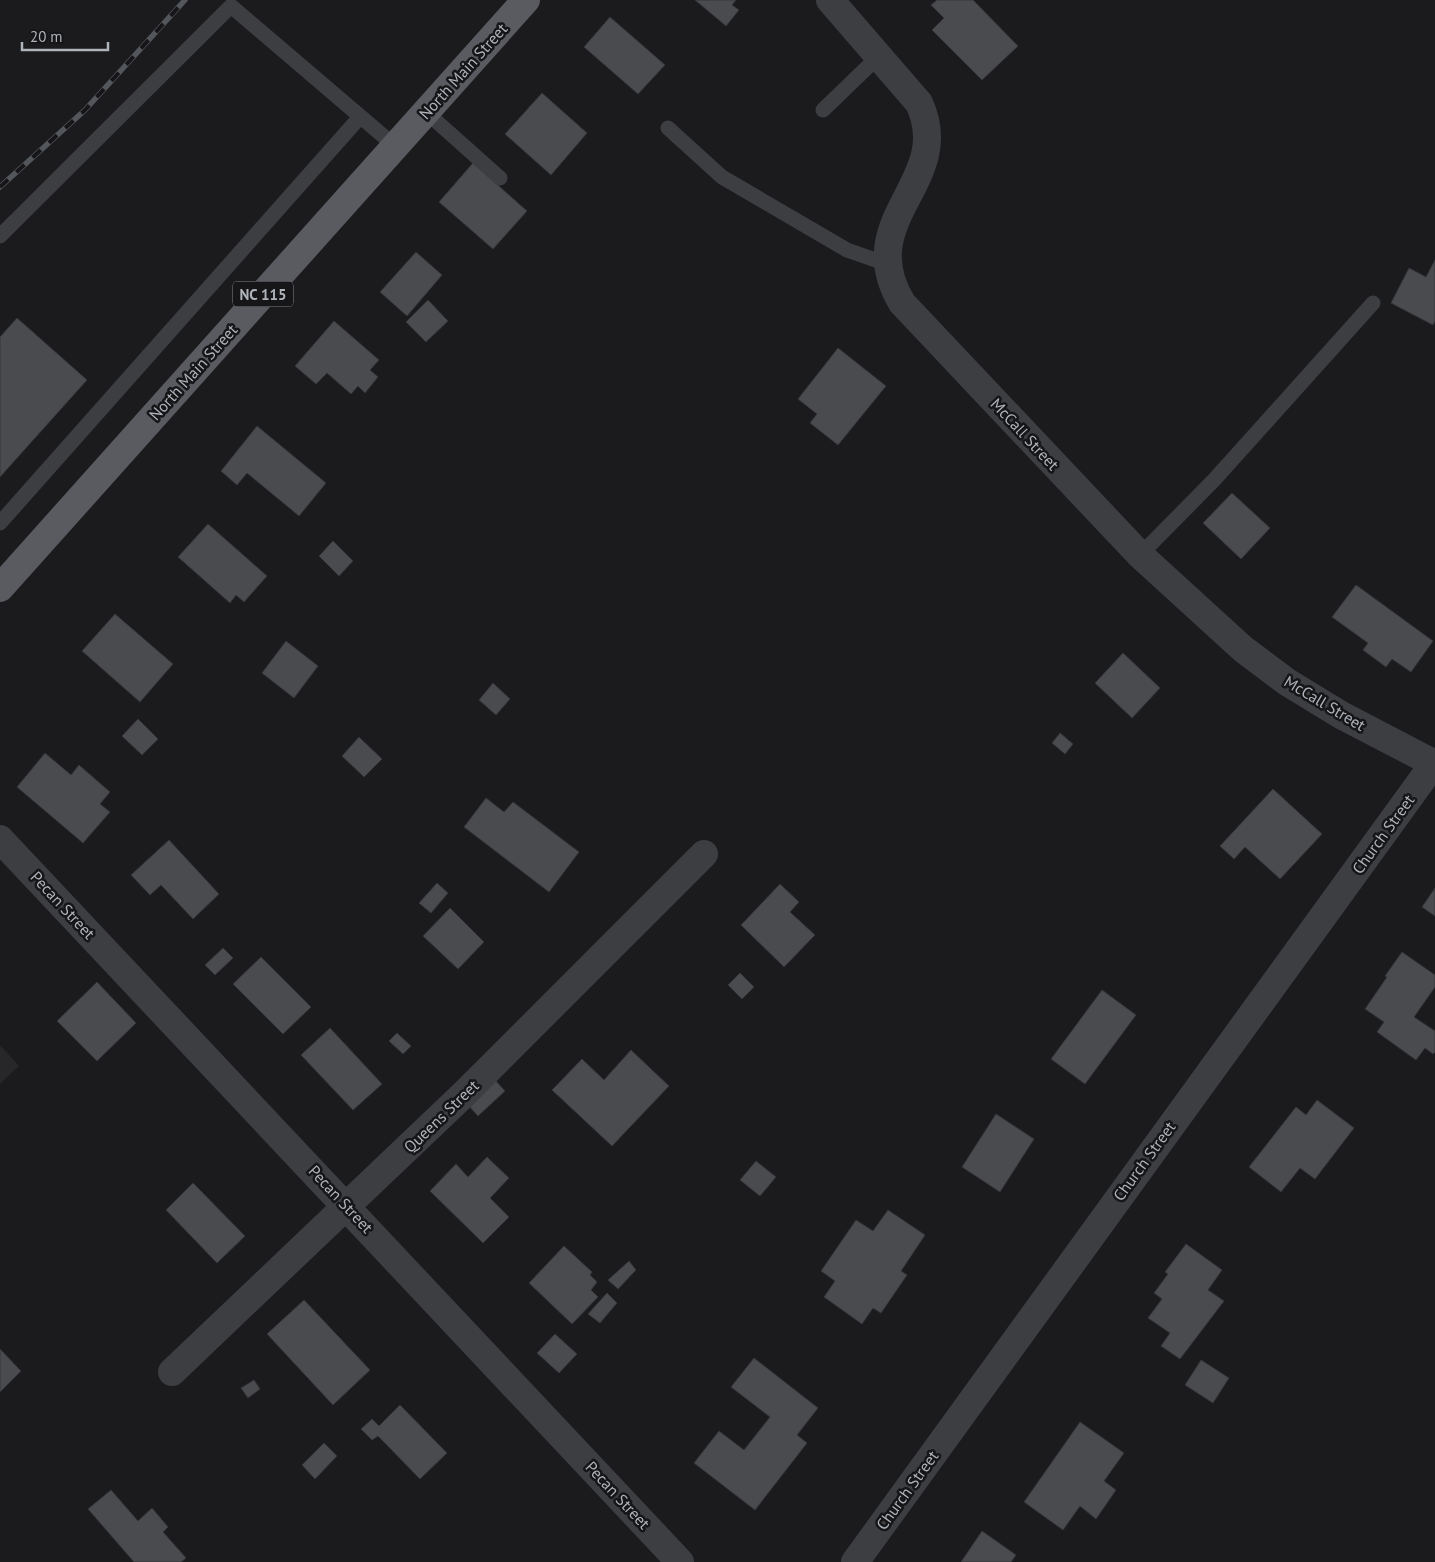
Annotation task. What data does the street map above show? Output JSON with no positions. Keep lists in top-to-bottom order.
{
  "streets": {
    "main road": ["North Main Street", "NC 115"],
    "street": [
      "McCall Street",
      "Church Street",
      "Pecan Street",
      "Queens Street"
    ]
  },
  "crossings": [
    ["McCall Street", "Church Street"],
    ["Pecan Street", "Queens Street"]
  ],
  "scale_bar": "20 m"
}
